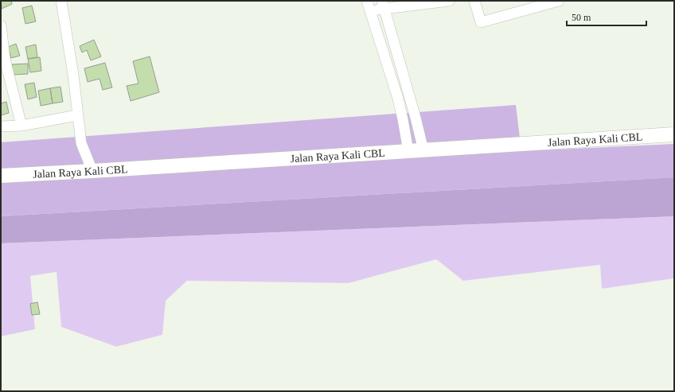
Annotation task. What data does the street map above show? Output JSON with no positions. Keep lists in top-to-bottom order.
{
  "streets": {
    "main road": ["Jalan Raya Kali CBL"]
  },
  "scale_bar": "50 m"
}
